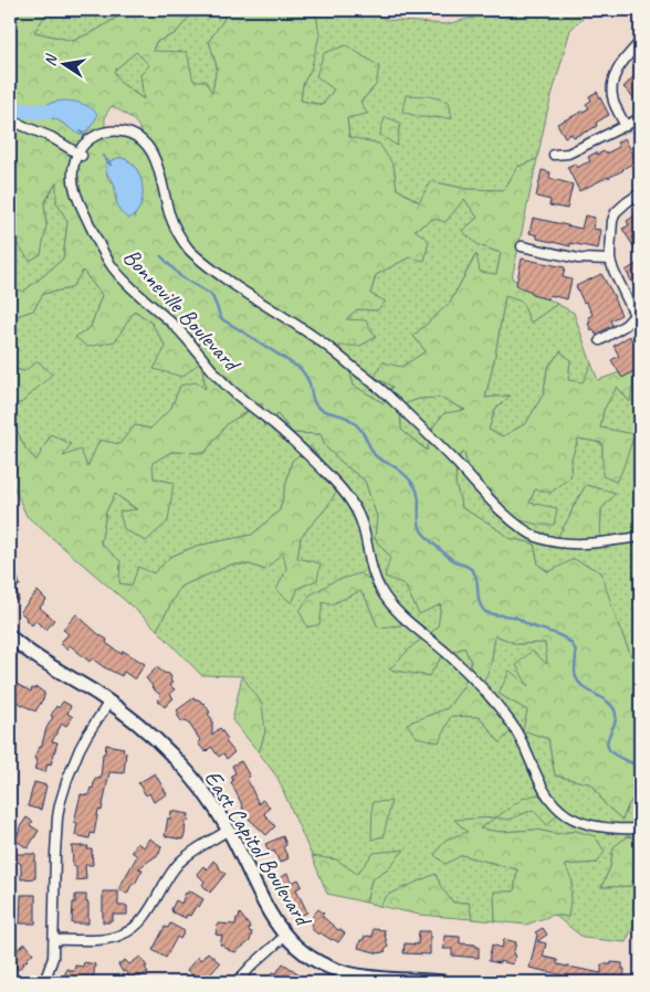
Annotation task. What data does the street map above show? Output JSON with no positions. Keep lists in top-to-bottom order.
{
  "streets": {
    "street": ["Bonneville Boulevard", "East Capitol Boulevard"]
  },
  "north": "left"
}
